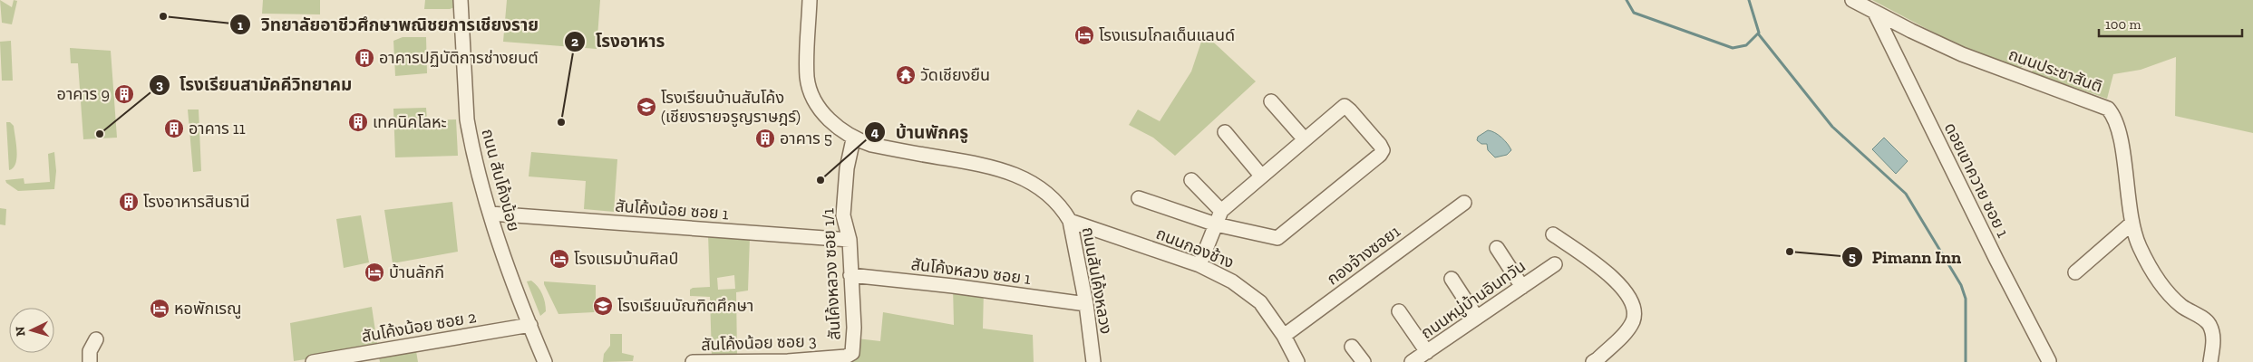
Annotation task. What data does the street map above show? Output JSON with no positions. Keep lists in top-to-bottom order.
{
  "streets": {
    "street": [
      "ถนนประชาสันติ",
      "ถนน สันโค้งน้อย",
      "ดอยเขาควาย ซอย 1",
      "สันโค้งน้อย ซอย 1",
      "ถนนกองช้าง",
      "กองจ้างซอย1",
      "สันโค้งหลวง ซอย 1",
      "สันโค้งหลวง ซอย 1/1",
      "ถนนสันโค้งหลวง",
      "ถนนหมู่บ้านอินทวัน",
      "สันโค้งน้อย ซอย 2",
      "สันโค้งน้อย ซอย 3"
    ]
  },
  "crossings": [
    ["ถนนประชาสันติ", "ดอยเขาควาย ซอย 1"],
    ["ถนน สันโค้งน้อย", "สันโค้งน้อย ซอย 1"],
    ["ถนน สันโค้งน้อย", "สันโค้งน้อย ซอย 2"],
    ["สันโค้งน้อย ซอย 1", "สันโค้งหลวง ซอย 1/1"],
    ["ถนนกองช้าง", "กองจ้างซอย1"],
    ["ถนนกองช้าง", "ถนนสันโค้งหลวง"],
    ["สันโค้งหลวง ซอย 1", "สันโค้งหลวง ซอย 1/1"],
    ["สันโค้งหลวง ซอย 1", "ถนนสันโค้งหลวง"],
    ["สันโค้งหลวง ซอย 1/1", "ถนนสันโค้งหลวง"],
    ["สันโค้งหลวง ซอย 1/1", "สันโค้งน้อย ซอย 3"]
  ],
  "places": {
    "other": [
      "วิทยาลัยอาชีวศึกษาพณิชยการเชียงราย",
      "โรงอาหาร",
      "โรงเรียนสามัคคีวิทยาคม",
      "บ้านพักครู",
      "Pimann Inn"
    ],
    "hotel": [
      "โรงแรมโกลเด็นแลนด์",
      "โรงแรมบ้านศิลป์",
      "บ้านลักกี",
      "หอพักเรณู"
    ],
    "building": [
      "อาคารปฏิบัติการช่างยนต์",
      "อาคาร 9",
      "เทคนิคโลหะ",
      "อาคาร 11",
      "อาคาร 5",
      "โรงอาหารสินธานี"
    ],
    "temple": ["วัดเชียงยืน"],
    "school or university": ["โรงเรียนบ้านสันโค้ง (เชียงรายจรูญราษฎร์)", "โรงเรียนบัณฑิตศึกษา"]
  },
  "scale_bar": "100 m",
  "north": "left"
}
